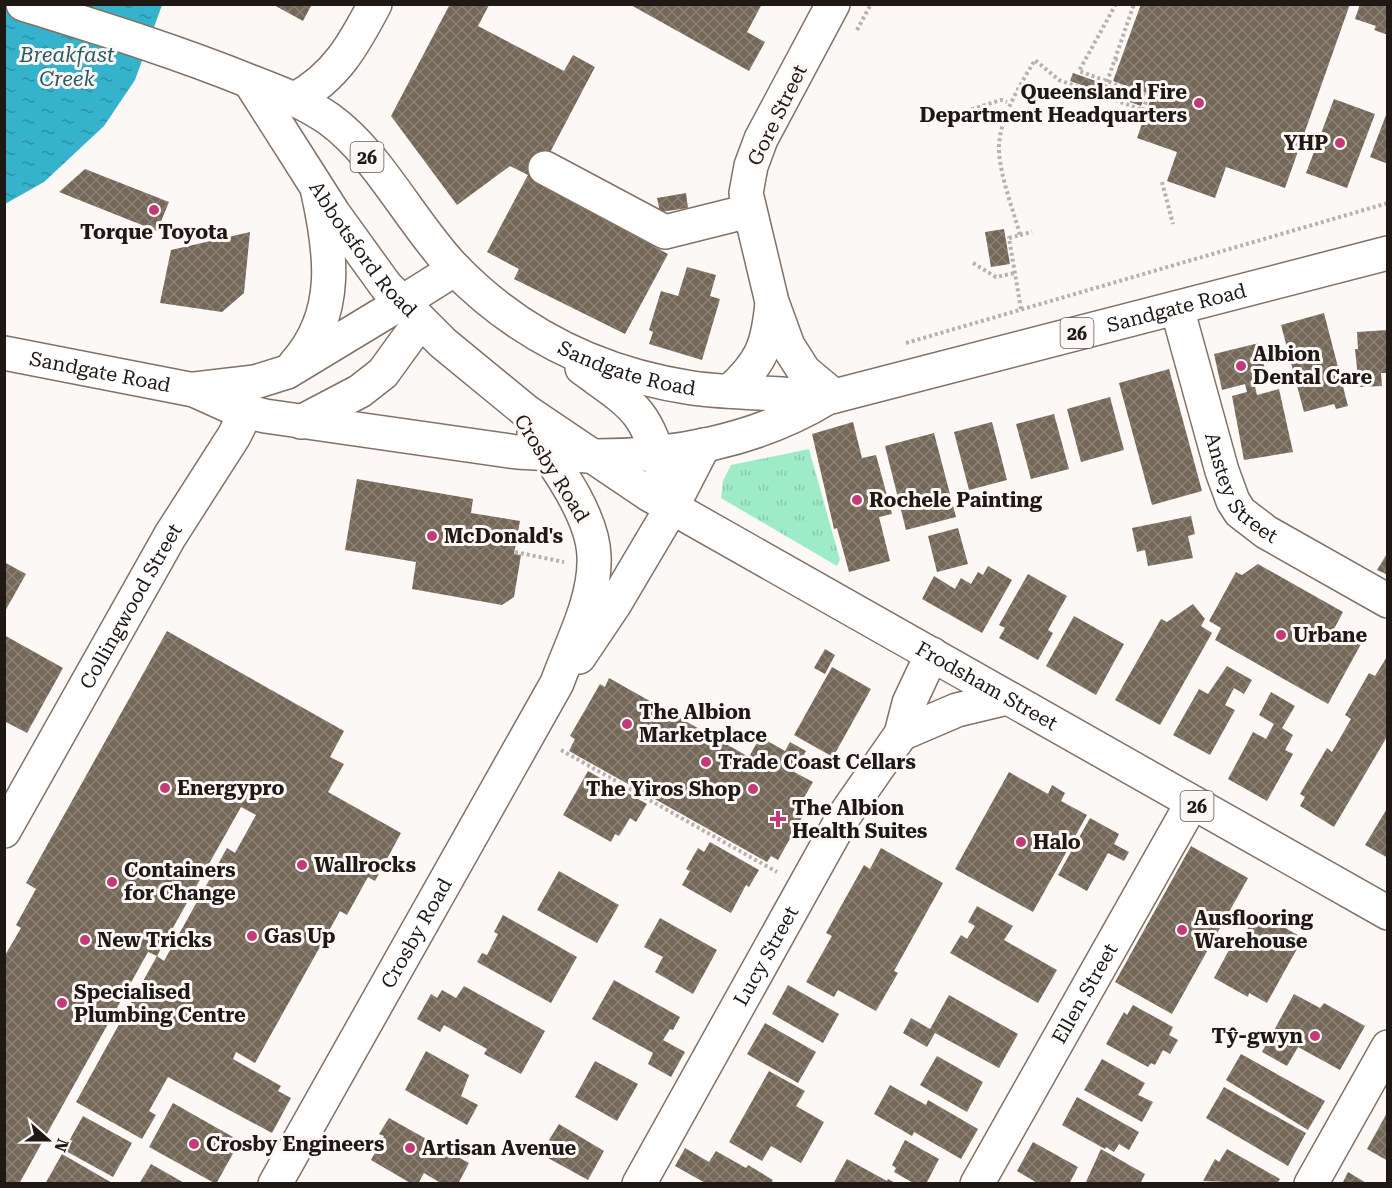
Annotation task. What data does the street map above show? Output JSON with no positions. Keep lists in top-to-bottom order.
{
  "streets": {
    "main road": [
      "Gore Street",
      "26",
      "Abbotsford Road",
      "Sandgate Road",
      "Crosby Road",
      "Anstey Street",
      "Collingwood Street",
      "Frodsham Street",
      "Lucy Street",
      "Ellen Street"
    ]
  },
  "crossings": [
    ["Gore Street", "Sandgate Road"],
    ["26", "Abbotsford Road"],
    ["26", "Sandgate Road"],
    ["26", "Crosby Road"],
    ["26", "Frodsham Street"],
    ["Abbotsford Road", "Sandgate Road"],
    ["Abbotsford Road", "Crosby Road"],
    ["Sandgate Road", "Crosby Road"],
    ["Sandgate Road", "Anstey Street"],
    ["Sandgate Road", "Collingwood Street"],
    ["Sandgate Road", "Frodsham Street"],
    ["Crosby Road", "Frodsham Street"],
    ["Frodsham Street", "Lucy Street"],
    ["Frodsham Street", "Ellen Street"]
  ],
  "water": ["Breakfast Creek"],
  "places": {
    "other": [
      "Queensland Fire Department Headquarters",
      "YHP",
      "Torque Toyota",
      "Albion Dental Care",
      "Rochele Painting",
      "McDonald's",
      "Urbane",
      "The Albion Marketplace",
      "Trade Coast Cellars",
      "Energypro",
      "The Yiros Shop",
      "Halo",
      "Wallrocks",
      "Containers for Change",
      "Ausflooring Warehouse",
      "Gas Up",
      "New Tricks",
      "Specialised Plumbing Centre",
      "Tŷ-gwyn",
      "Crosby Engineers",
      "Artisan Avenue"
    ],
    "health": ["The Albion Health Suites"]
  },
  "north": "right"
}
